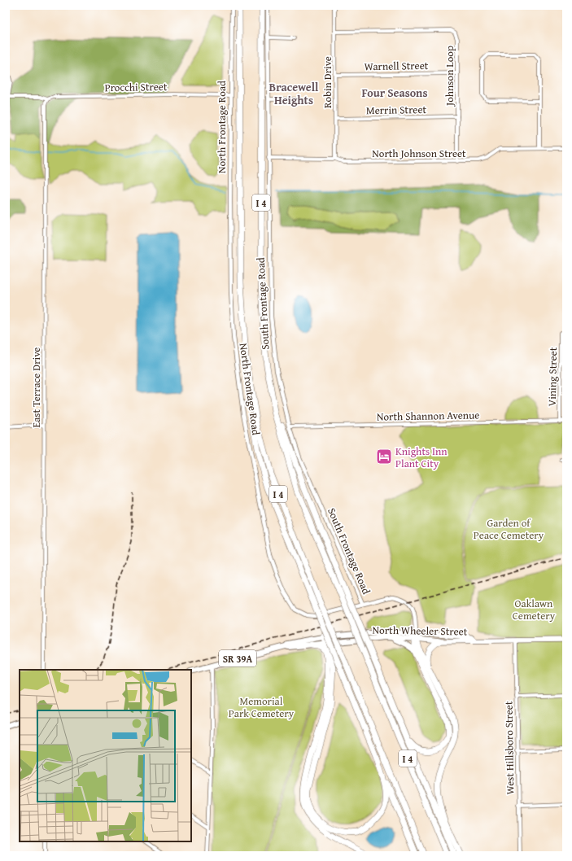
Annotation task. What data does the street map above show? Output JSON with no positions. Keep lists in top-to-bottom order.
{
  "streets": {
    "highway": ["I 4"],
    "main road": ["North Wheeler Street", "SR 39A"],
    "street": [
      "Warnell Street",
      "Johnson Loop",
      "Robin Drive",
      "Procchi Street",
      "Merrin Street",
      "North Frontage Road",
      "North Johnson Street",
      "South Frontage Road",
      "Vining Street",
      "East Terrace Drive",
      "North Shannon Avenue",
      "West Hillsboro Street"
    ]
  },
  "crossings": [
    ["Warnell Street", "Johnson Loop"],
    ["Warnell Street", "Robin Drive"],
    ["Johnson Loop", "Robin Drive"],
    ["Johnson Loop", "Merrin Street"],
    ["Johnson Loop", "North Johnson Street"],
    ["Robin Drive", "Merrin Street"],
    ["Robin Drive", "North Johnson Street"],
    ["Procchi Street", "North Frontage Road"],
    ["Procchi Street", "East Terrace Drive"],
    ["North Frontage Road", "South Frontage Road"],
    ["North Frontage Road", "North Wheeler Street"],
    ["North Johnson Street", "South Frontage Road"],
    ["South Frontage Road", "North Shannon Avenue"],
    ["Vining Street", "North Shannon Avenue"],
    ["North Wheeler Street", "SR 39A"],
    ["North Wheeler Street", "West Hillsboro Street"]
  ],
  "districts": ["Bracewell Heights", "Four Seasons"],
  "parks": ["Garden of Peace Cemetery", "Oaklawn Cemetery", "Memorial Park Cemetery"],
  "places": {
    "hotel": ["Knights Inn Plant City"]
  }
}
